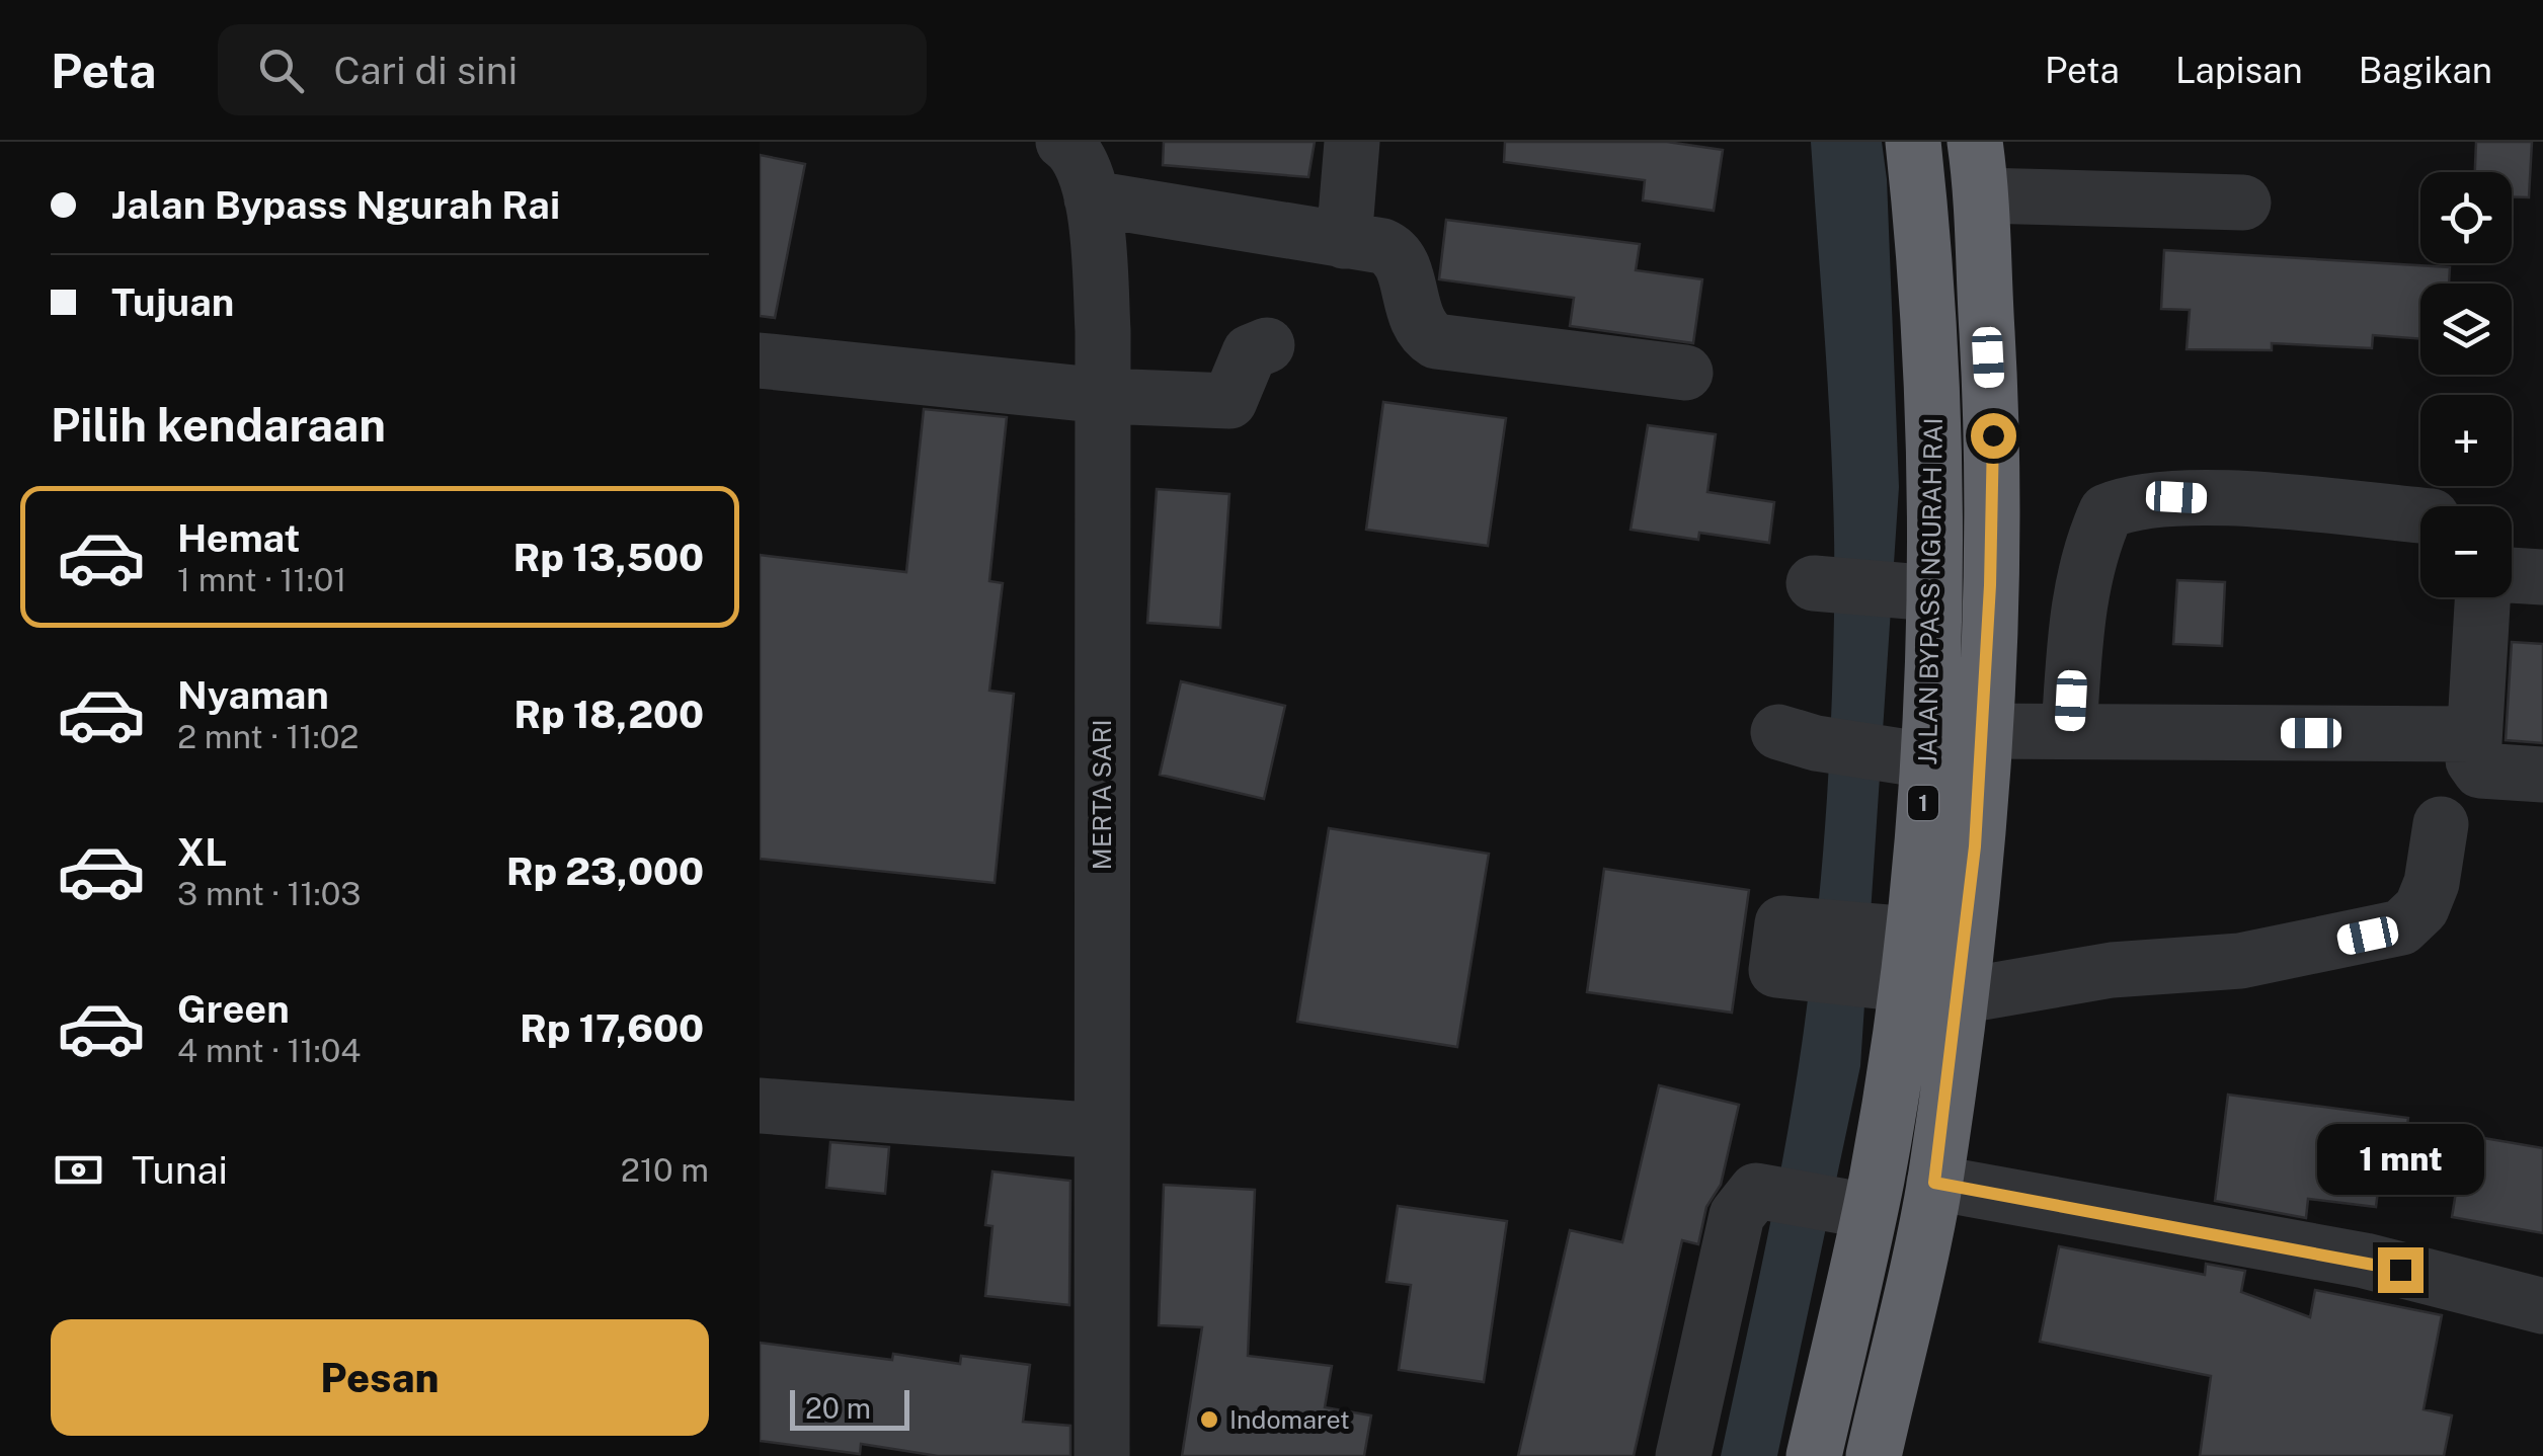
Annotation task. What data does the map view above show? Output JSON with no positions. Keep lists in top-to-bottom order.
{
  "streets": {
    "highway": ["JALAN BYPASS NGURAH RAI", "1"],
    "street": ["MERTA SARI"]
  },
  "places": ["Indomaret"],
  "scale_bar": "20 m",
  "page": {
    "header": "Peta",
    "search": "Cari di sini",
    "nav": ["Peta", "Lapisan", "Bagikan"],
    "banner": ["Jalan Bypass Ngurah Rai", "Tujuan"],
    "map_buttons": ["+", "−"],
    "heading": "Pilih kendaraan",
    "list": [
      {
        "name": "Hemat",
        "note": "1 mnt · 11:01",
        "value": "Rp 13,500"
      },
      {
        "name": "Nyaman",
        "note": "2 mnt · 11:02",
        "value": "Rp 18,200"
      },
      {
        "name": "XL",
        "note": "3 mnt · 11:03",
        "value": "Rp 23,000"
      },
      {
        "name": "Green",
        "note": "4 mnt · 11:04",
        "value": "Rp 17,600"
      }
    ],
    "pay": ["Tunai", "210 m"],
    "bubble": "1 mnt",
    "buttons": "Pesan",
    "scale": "20 m"
  }
}
